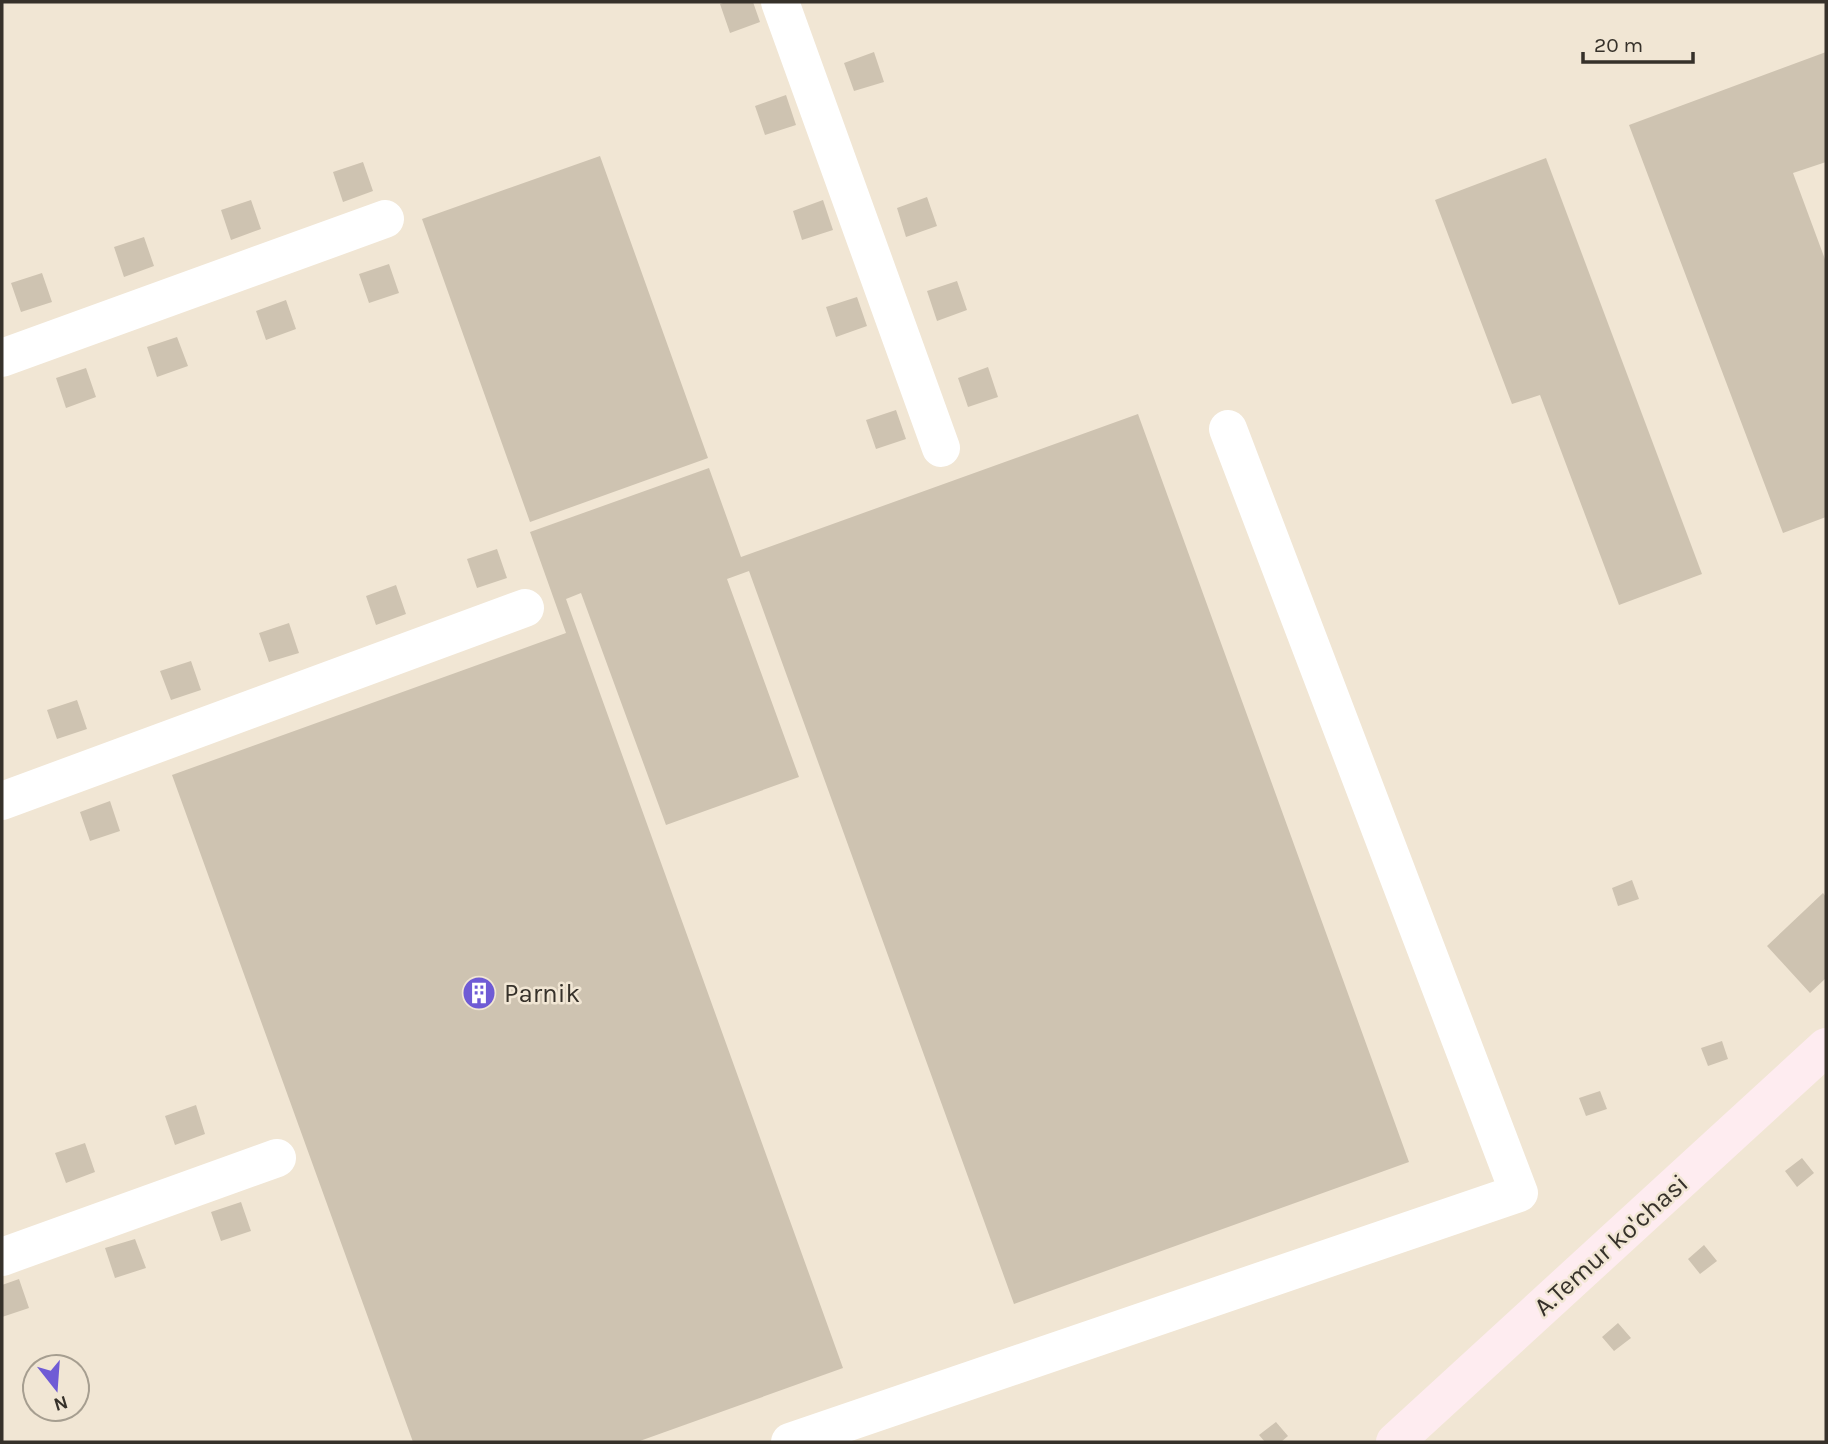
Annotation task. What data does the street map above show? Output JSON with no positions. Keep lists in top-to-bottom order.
{
  "streets": {
    "main road": ["A.Temur ko'chasi"]
  },
  "places": {
    "building": ["Parnik"]
  },
  "scale_bar": "20 m",
  "north": "bottom"
}
